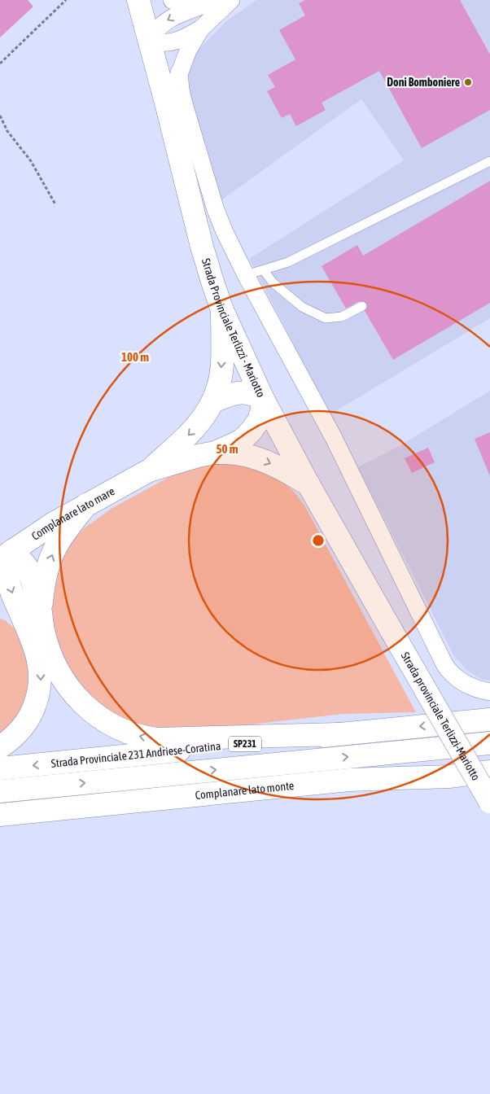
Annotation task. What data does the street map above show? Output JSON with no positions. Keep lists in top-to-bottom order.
{
  "streets": {
    "main road": [
      "Strada Provinciale Terlizzi - Mariotto",
      "Complanare lato mare",
      "Strada provinciale Terlizzi-Mariotto",
      "SP231",
      "Strada Provinciale 231 Andriese-Coratina",
      "Complanare lato monte"
    ]
  },
  "crossings": [
    ["Strada Provinciale Terlizzi - Mariotto", "Strada provinciale Terlizzi-Mariotto"],
    ["Complanare lato mare", "SP231"],
    ["SP231", "Strada Provinciale 231 Andriese-Coratina"]
  ],
  "places": ["Doni Bomboniere"],
  "rings": ["100 m", "50 m"]
}
